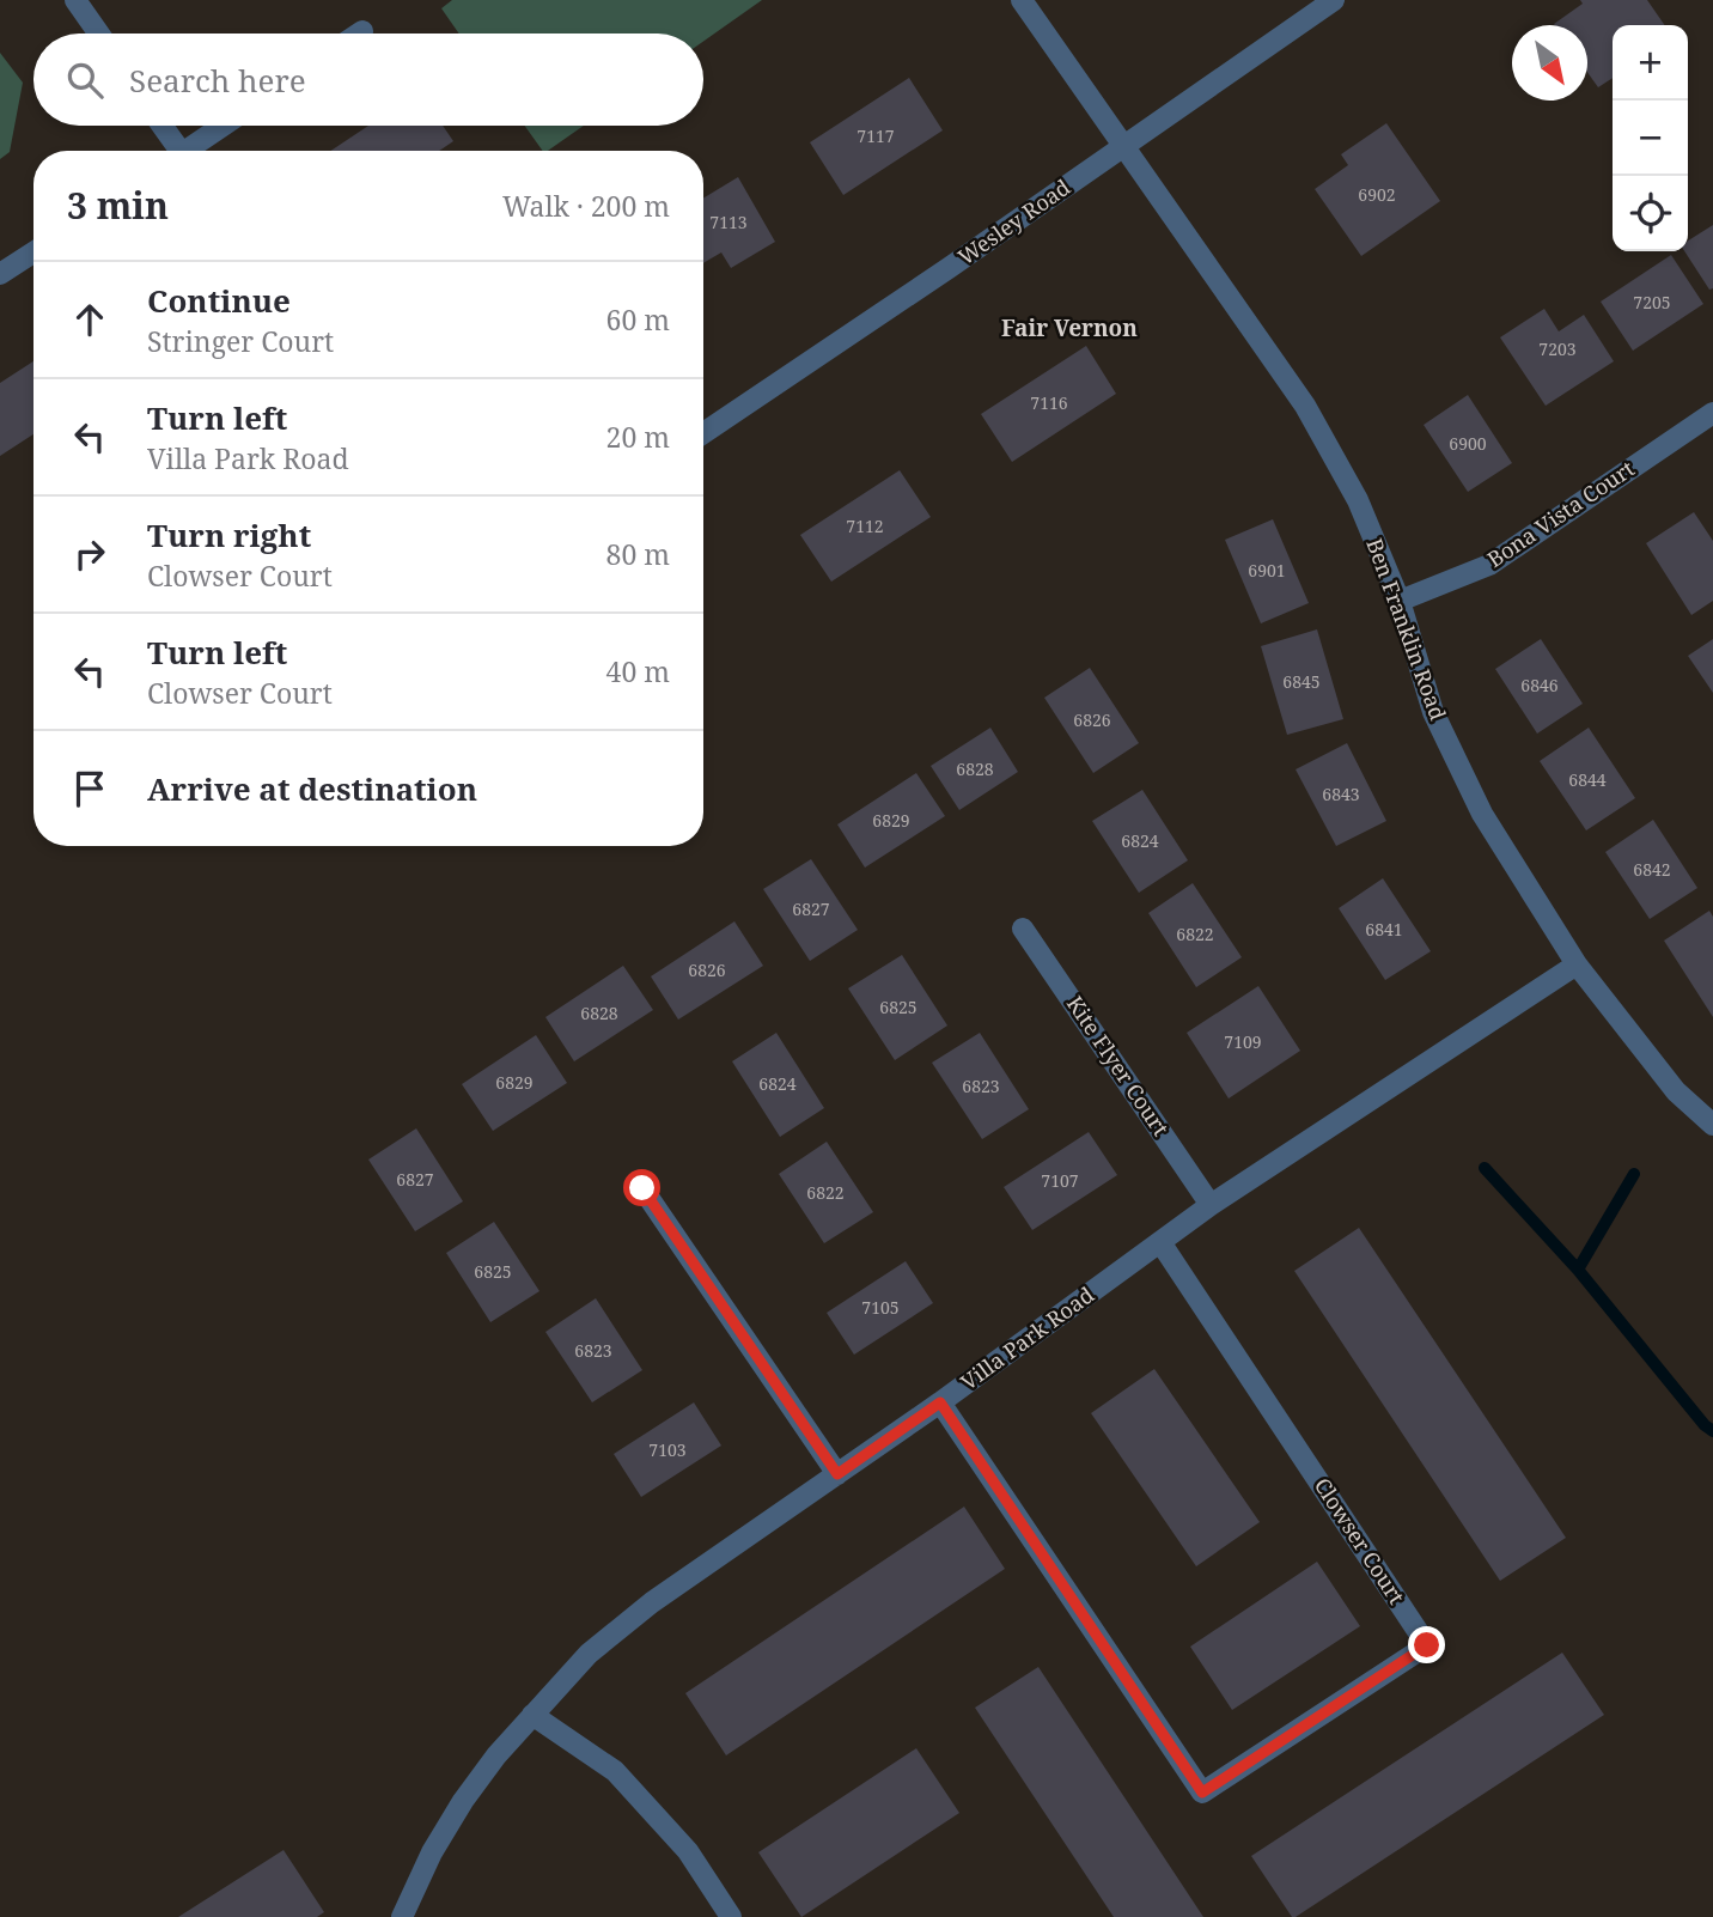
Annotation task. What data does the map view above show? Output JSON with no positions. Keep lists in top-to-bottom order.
{
  "streets": {
    "street": [
      "Wesley Road",
      "Bona Vista Court",
      "Ben Franklin Road",
      "Kite Flyer Court",
      "Villa Park Road",
      "Clowser Court"
    ]
  },
  "crossings": [
    ["Wesley Road", "Ben Franklin Road"],
    ["Bona Vista Court", "Ben Franklin Road"],
    ["Ben Franklin Road", "Villa Park Road"],
    ["Kite Flyer Court", "Villa Park Road"],
    ["Villa Park Road", "Clowser Court"]
  ],
  "districts": ["Fair Vernon"],
  "house_numbers": [
    "7117",
    "6902",
    "7113",
    "7205",
    "7203",
    "7116",
    "6900",
    "7112",
    "6901",
    "6845",
    "6846",
    "6826",
    "6828",
    "6844",
    "6843",
    "6829",
    "6824",
    "6842",
    "6827",
    "6841",
    "6822",
    "6826",
    "6825",
    "6828",
    "7109",
    "6829",
    "6824",
    "6823",
    "6827",
    "7107",
    "6822",
    "6825",
    "7105",
    "6823",
    "7103"
  ],
  "north": "bottom right",
  "page": {
    "map_buttons": ["+", "−"],
    "search": "Search here",
    "heading": ["3 min", "Walk · 200 m"],
    "list": [
      ["Continue", "Stringer Court", "60 m"],
      ["Turn left", "Villa Park Road", "20 m"],
      ["Turn right", "Clowser Court", "80 m"],
      ["Turn left", "Clowser Court", "40 m"],
      "Arrive at destination"
    ]
  }
}
